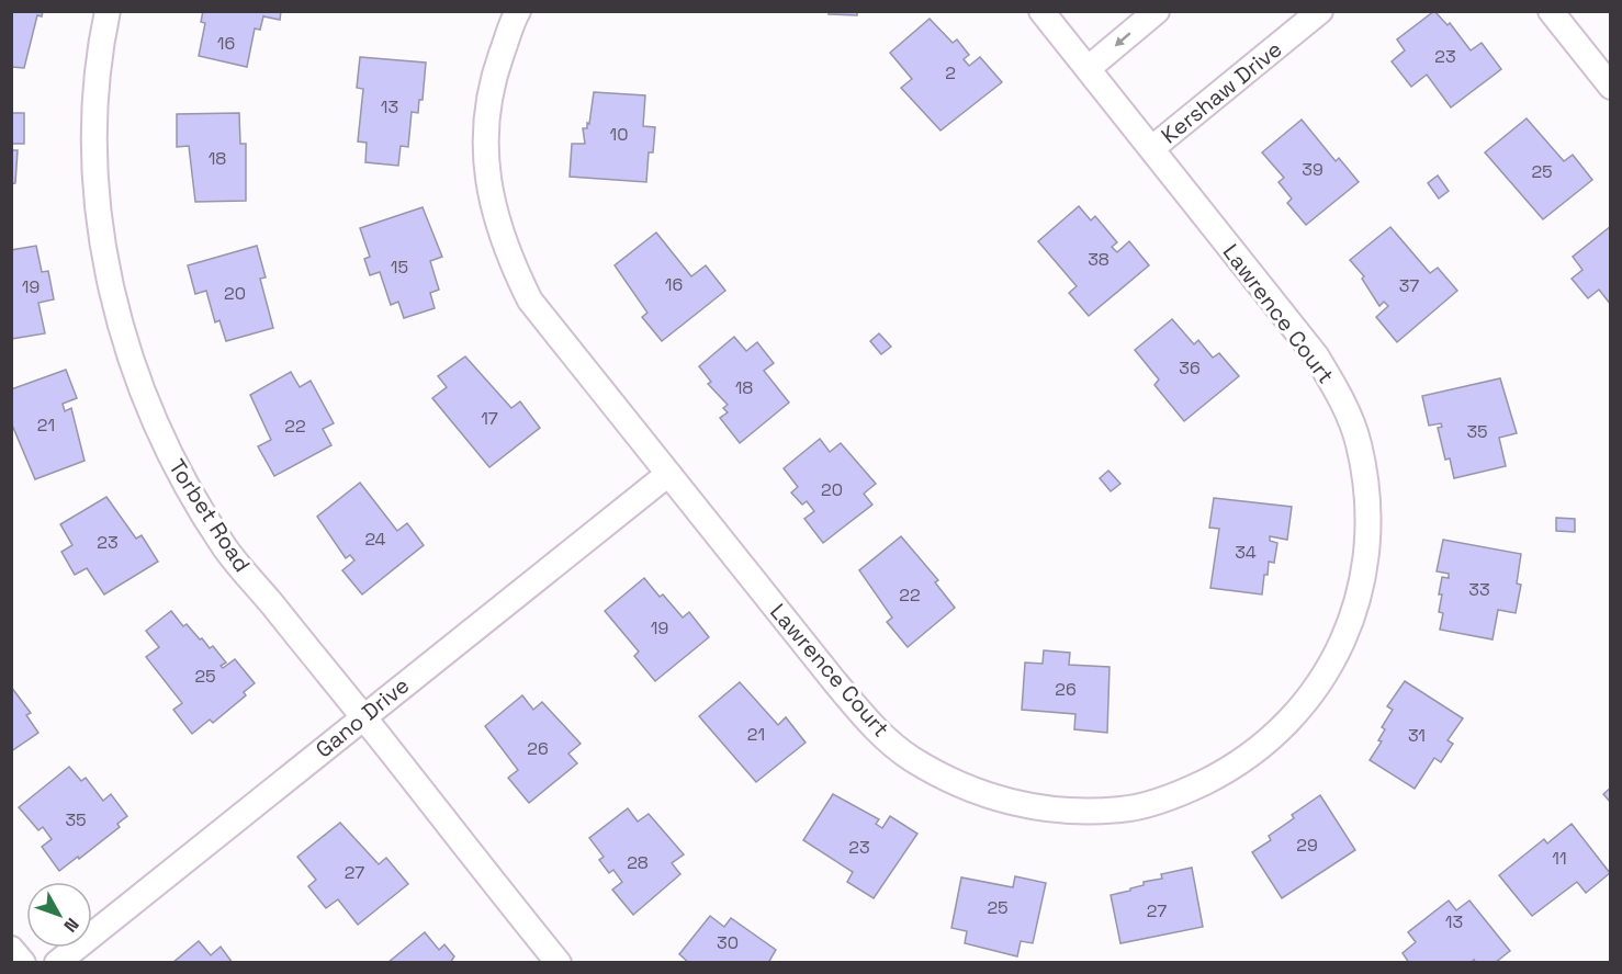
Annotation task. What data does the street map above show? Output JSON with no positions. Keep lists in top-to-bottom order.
{
  "streets": {
    "street": [
      "Kershaw Drive",
      "Lawrence Court",
      "Torbet Road",
      "Gano Drive"
    ]
  },
  "crossings": [
    ["Kershaw Drive", "Lawrence Court"],
    ["Lawrence Court", "Gano Drive"],
    ["Torbet Road", "Gano Drive"]
  ],
  "house_numbers": [
    "16",
    "23",
    "2",
    "13",
    "10",
    "18",
    "39",
    "25",
    "38",
    "15",
    "16",
    "37",
    "19",
    "20",
    "36",
    "18",
    "17",
    "21",
    "22",
    "35",
    "20",
    "24",
    "23",
    "34",
    "33",
    "22",
    "19",
    "25",
    "26",
    "21",
    "31",
    "26",
    "35",
    "29",
    "23",
    "11",
    "28",
    "27",
    "25",
    "27",
    "13",
    "30"
  ],
  "north": "bottom right"
}
